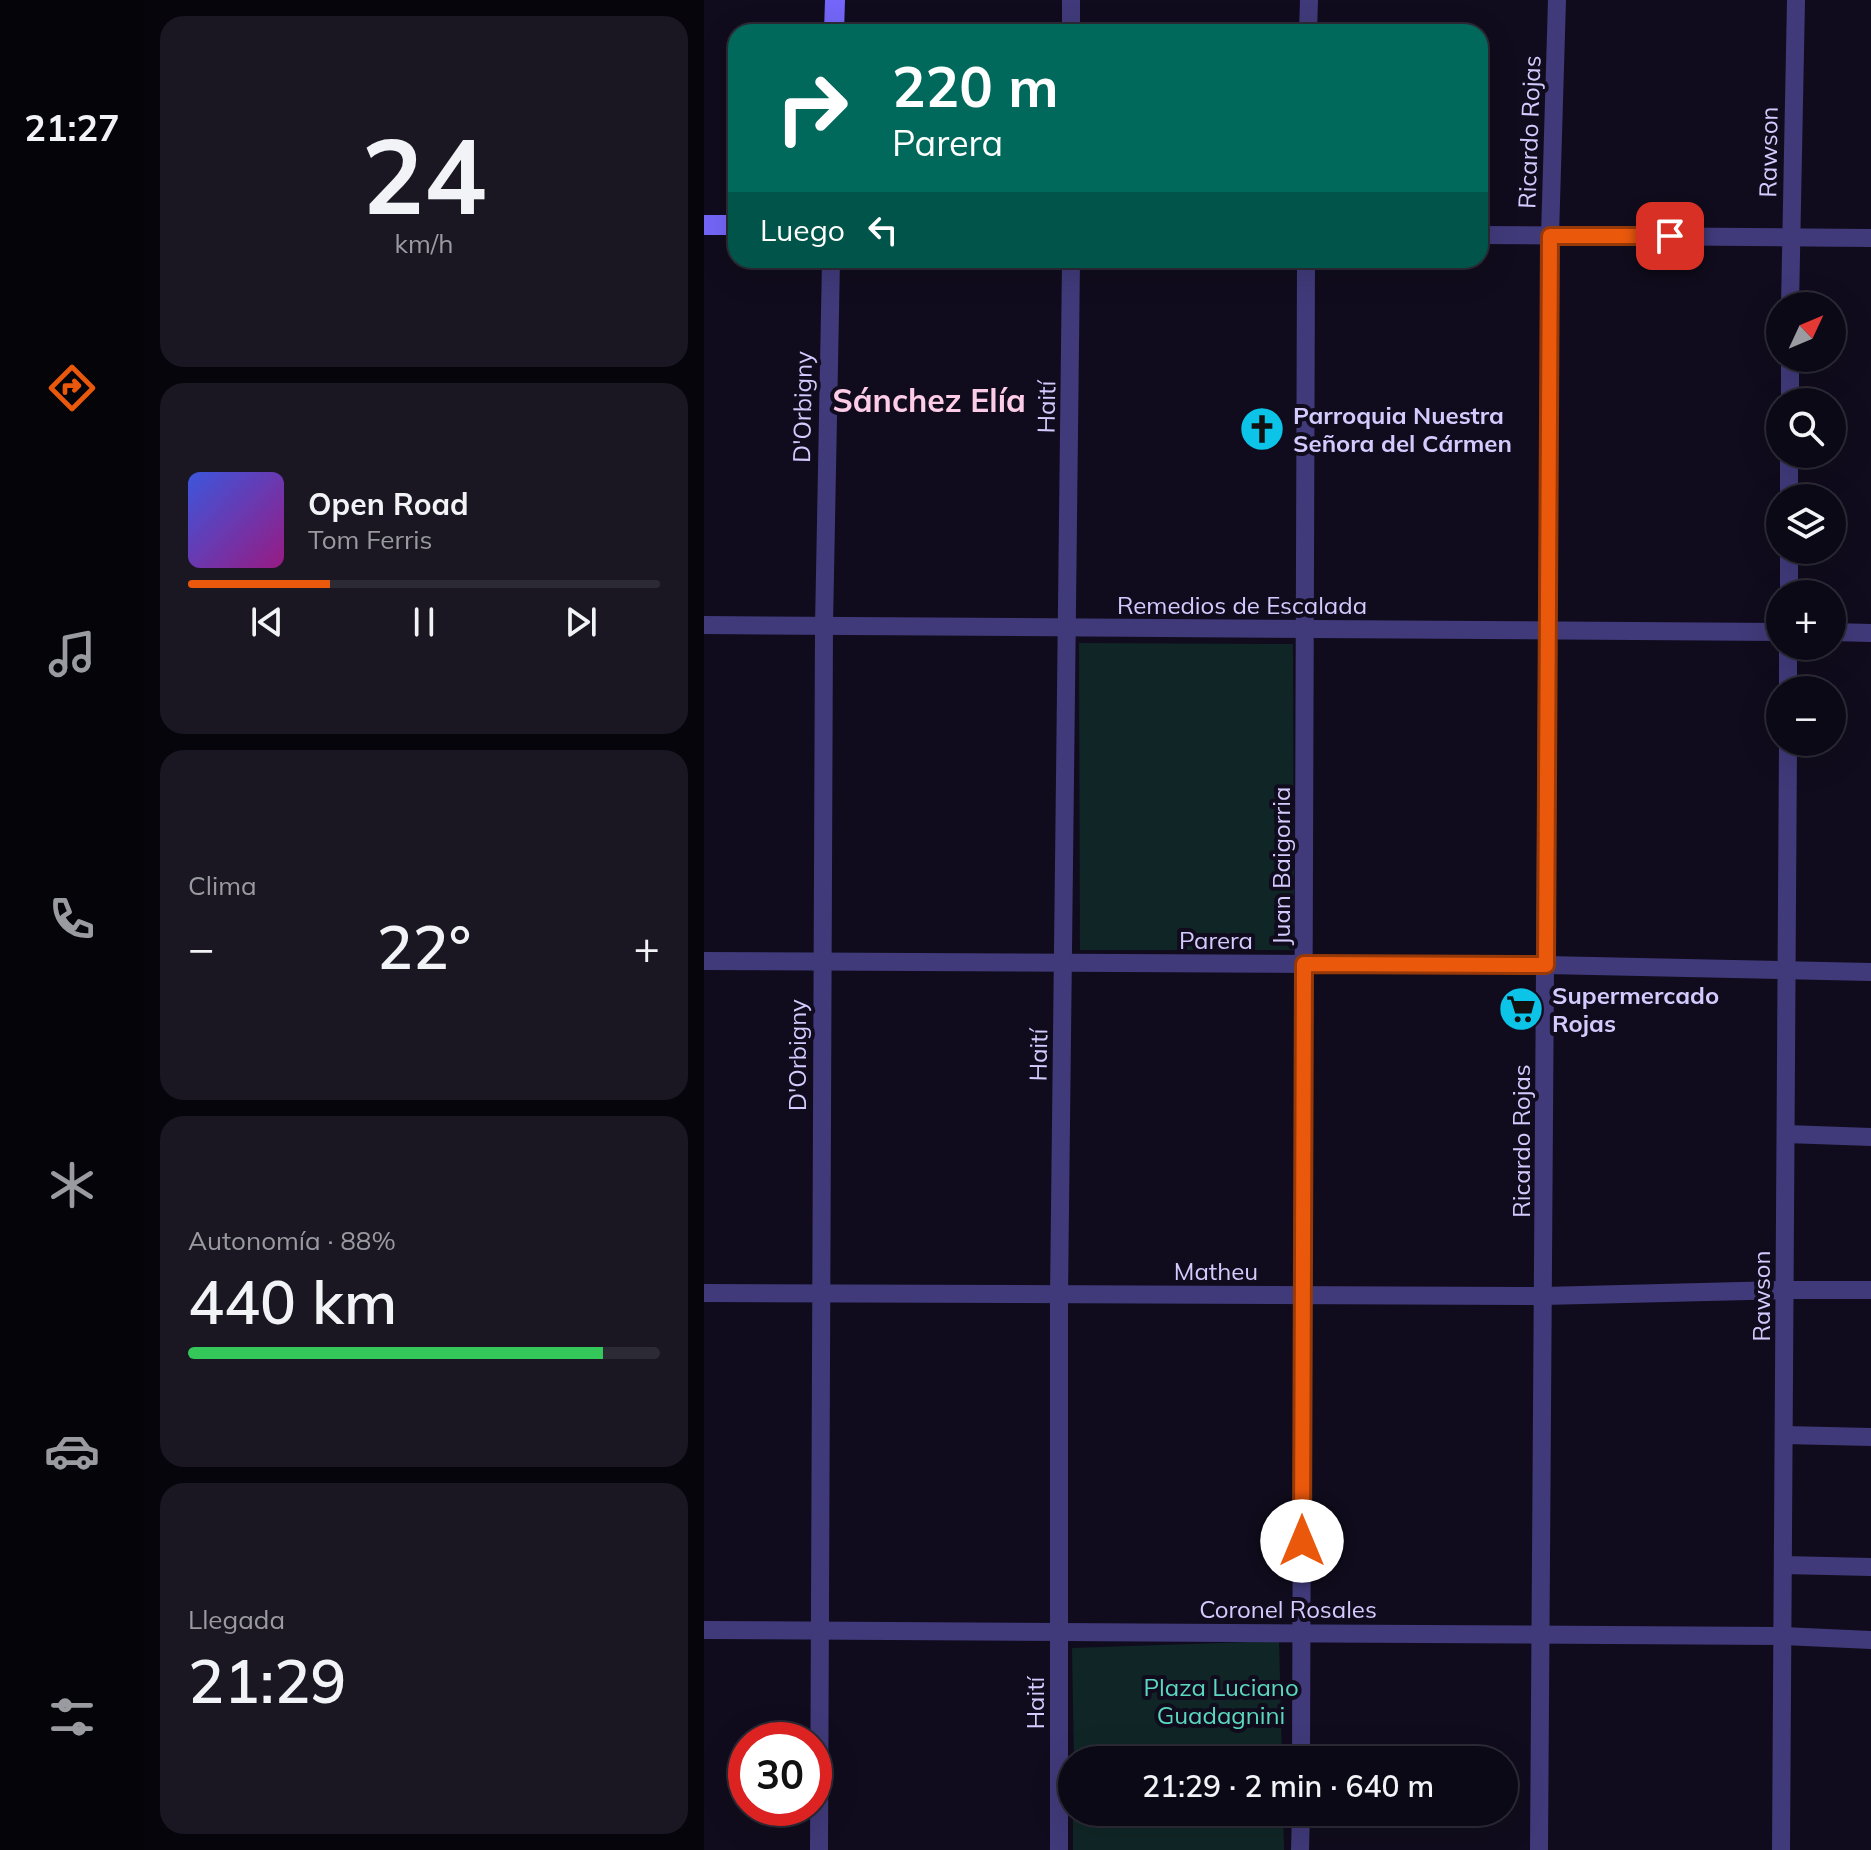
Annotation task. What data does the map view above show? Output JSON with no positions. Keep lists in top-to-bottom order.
{
  "streets": {
    "street": [
      "Ricardo Rojas",
      "Rawson",
      "D'Orbigny",
      "Haití",
      "Remedios de Escalada",
      "Juan Baigorria",
      "Parera",
      "Matheu",
      "Coronel Rosales"
    ]
  },
  "crossings": [
    ["Ricardo Rojas", "Remedios de Escalada"],
    ["Ricardo Rojas", "Parera"],
    ["Ricardo Rojas", "Matheu"],
    ["Ricardo Rojas", "Coronel Rosales"],
    ["Rawson", "Parera"],
    ["Rawson", "Matheu"],
    ["Rawson", "Coronel Rosales"],
    ["D'Orbigny", "Remedios de Escalada"],
    ["D'Orbigny", "Parera"],
    ["D'Orbigny", "Matheu"],
    ["D'Orbigny", "Coronel Rosales"],
    ["Haití", "Remedios de Escalada"],
    ["Haití", "Parera"],
    ["Haití", "Matheu"],
    ["Haití", "Coronel Rosales"],
    ["Remedios de Escalada", "Juan Baigorria"],
    ["Juan Baigorria", "Parera"],
    ["Juan Baigorria", "Matheu"],
    ["Juan Baigorria", "Coronel Rosales"]
  ],
  "districts": ["Sánchez Elía"],
  "parks": ["Plaza Luciano Guadagnini"],
  "places": {
    "church": ["Parroquia Nuestra Señora del Cármen"],
    "supermarket": ["Supermercado Rojas"]
  },
  "north": "top right",
  "page": {
    "tabs": "21:27",
    "tile": [
      ["24", "km/h"],
      "Clima",
      ["Autonomía · 88%", "440 km"],
      ["Llegada", "21:29"]
    ],
    "turn": ["220 m", "Parera"],
    "then": "Luego",
    "map_buttons": ["+", "−"],
    "song": ["Open Road", "Tom Ferris"],
    "heat": ["−", "22°", "+"],
    "limit": "30",
    "trip": "21:29 · 2 min · 640 m"
  }
}
